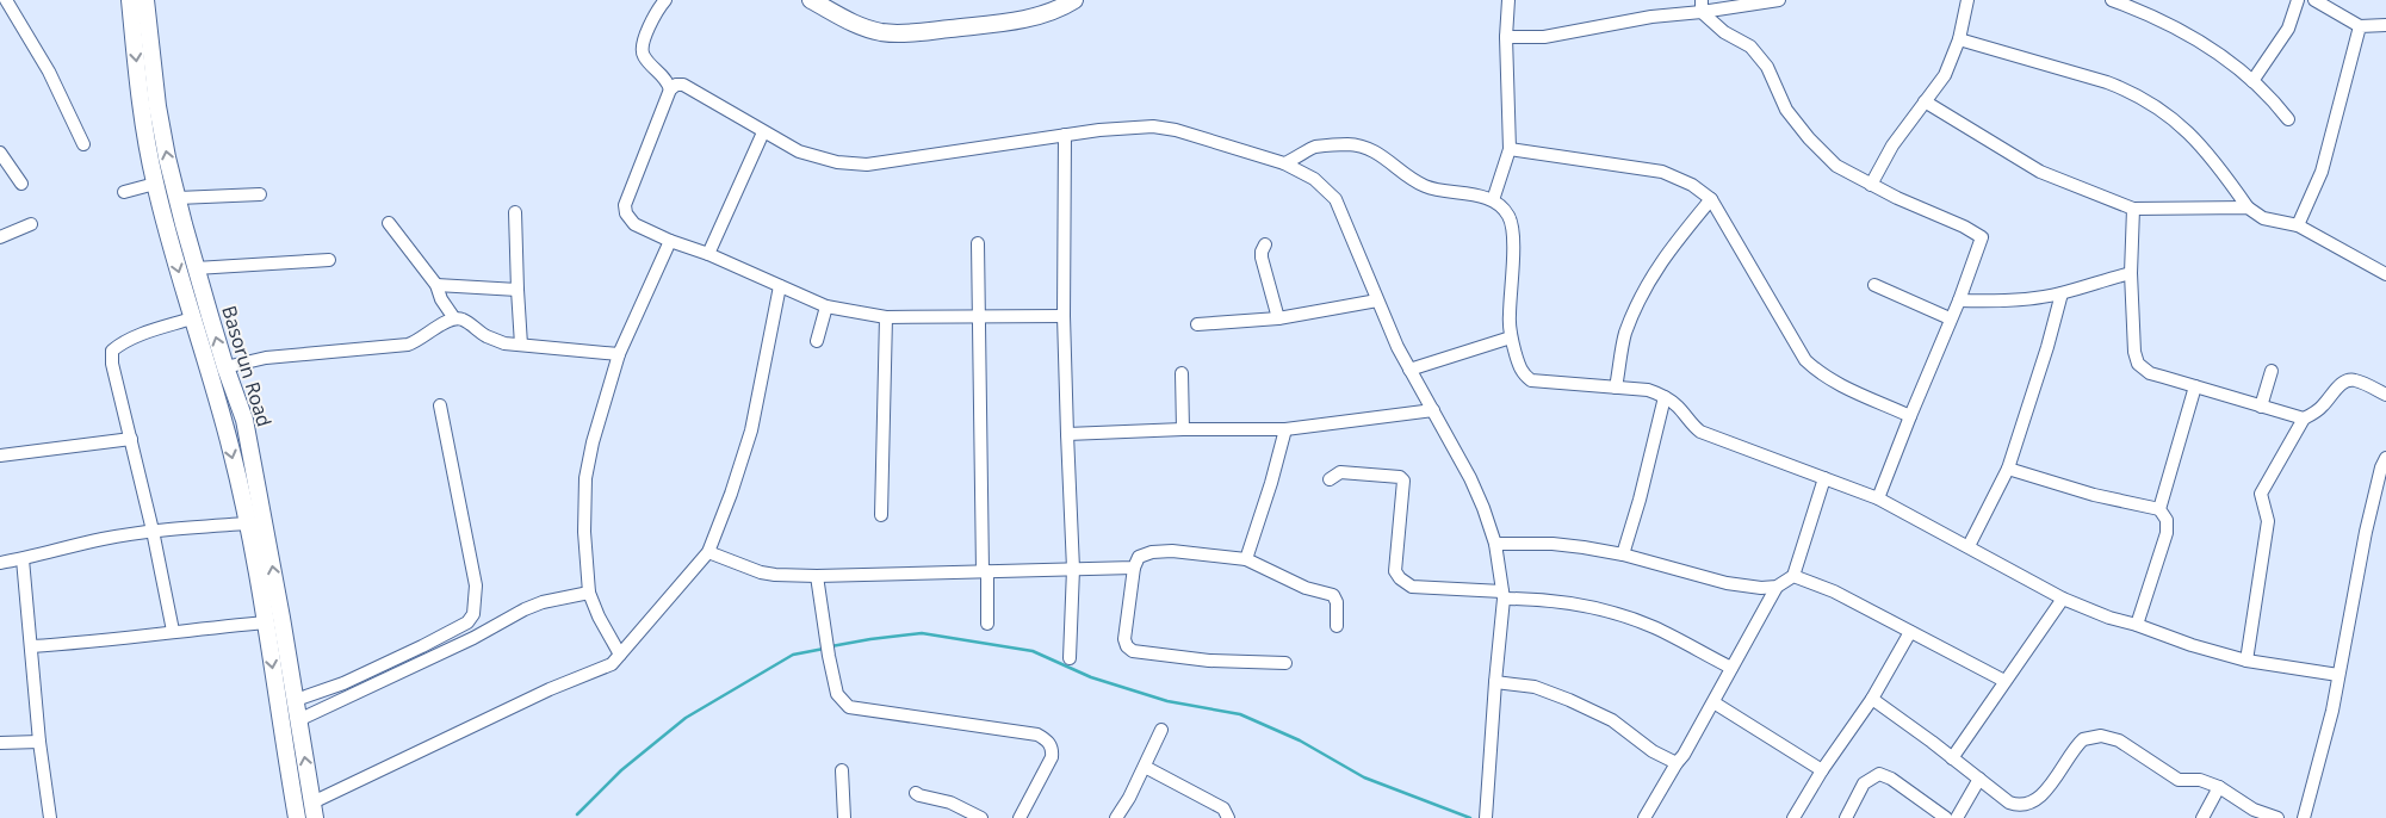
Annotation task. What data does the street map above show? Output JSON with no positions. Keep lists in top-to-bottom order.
{
  "streets": {
    "main road": ["Basorun Road"]
  }
}
